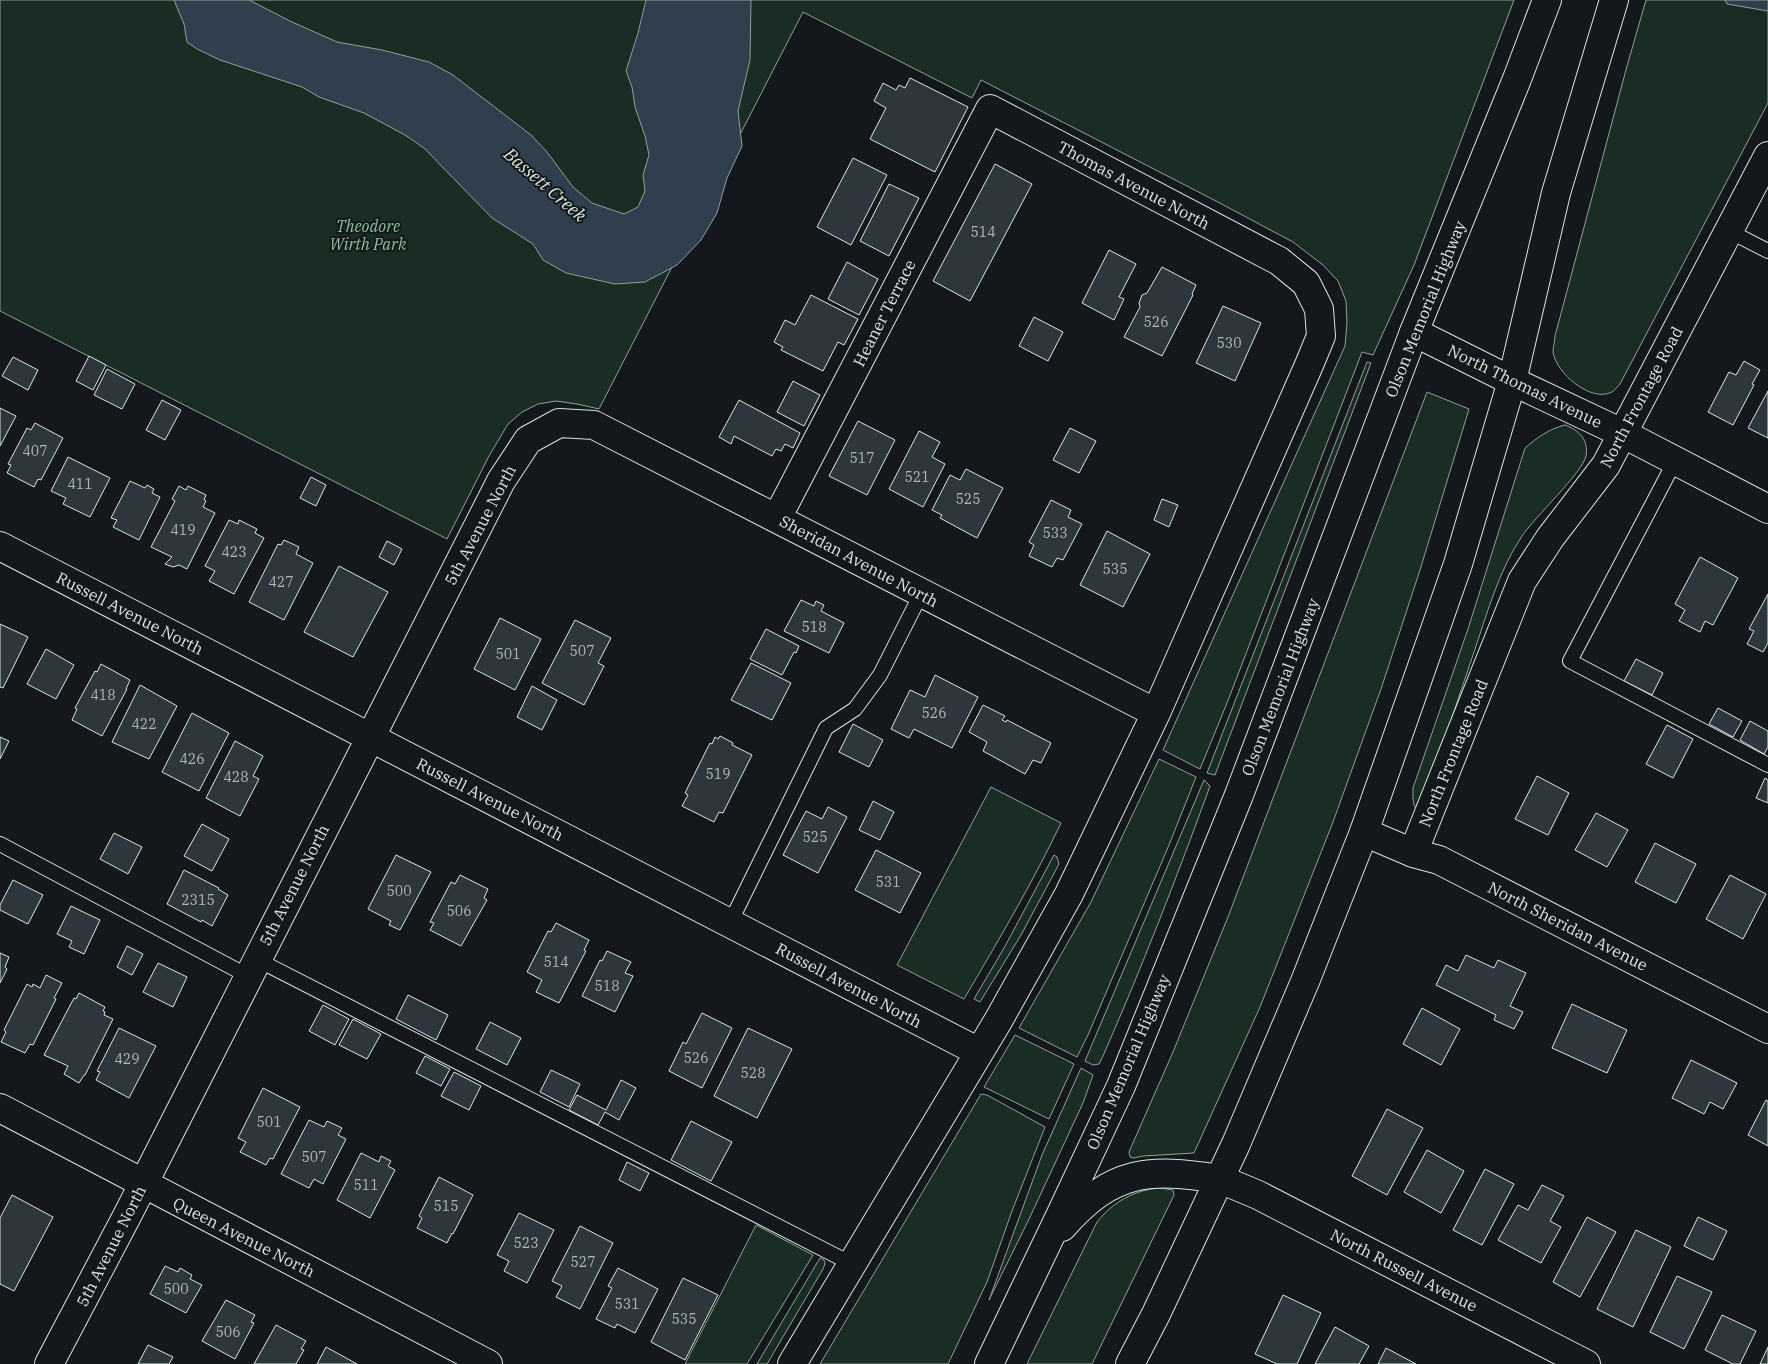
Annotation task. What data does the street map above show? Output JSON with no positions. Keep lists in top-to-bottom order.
{
  "streets": {
    "street": [
      "Thomas Avenue North",
      "Olson Memorial Highway",
      "Heaner Terrace",
      "North Thomas Avenue",
      "North Frontage Road",
      "5th Avenue North",
      "Sheridan Avenue North",
      "Russell Avenue North",
      "North Sheridan Avenue",
      "Queen Avenue North",
      "North Russell Avenue"
    ]
  },
  "crossings": [
    ["Thomas Avenue North", "Heaner Terrace"],
    ["Thomas Avenue North", "Sheridan Avenue North"],
    ["Thomas Avenue North", "Russell Avenue North"],
    ["Olson Memorial Highway", "North Thomas Avenue"],
    ["Olson Memorial Highway", "North Russell Avenue"],
    ["Heaner Terrace", "Sheridan Avenue North"],
    ["North Thomas Avenue", "North Frontage Road"],
    ["North Frontage Road", "North Sheridan Avenue"],
    ["5th Avenue North", "Sheridan Avenue North"],
    ["5th Avenue North", "Russell Avenue North"],
    ["5th Avenue North", "Queen Avenue North"]
  ],
  "water": ["Bassett Creek"],
  "parks": ["Theodore Wirth Park"],
  "house_numbers": [
    "514",
    "526",
    "530",
    "407",
    "517",
    "521",
    "411",
    "525",
    "419",
    "533",
    "423",
    "535",
    "427",
    "518",
    "507",
    "501",
    "418",
    "526",
    "422",
    "426",
    "519",
    "428",
    "525",
    "531",
    "500",
    "2315",
    "506",
    "514",
    "518",
    "526",
    "429",
    "528",
    "501",
    "507",
    "511",
    "515",
    "523",
    "527",
    "500",
    "531",
    "535",
    "506"
  ]
}
